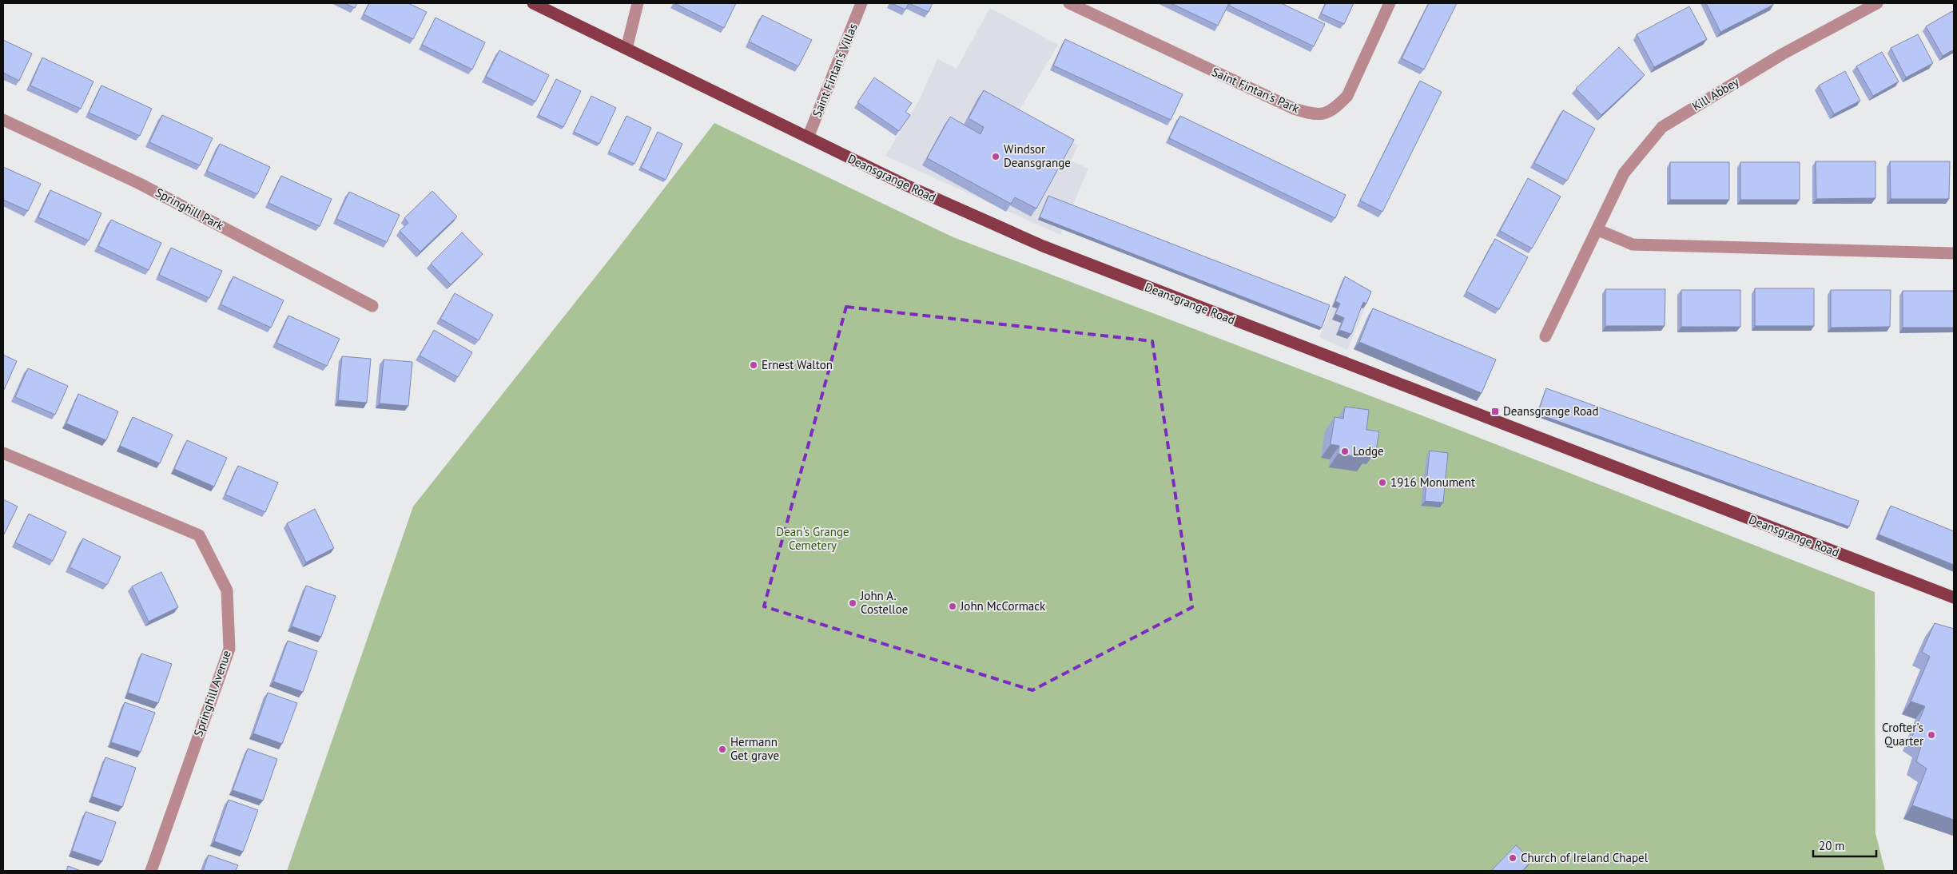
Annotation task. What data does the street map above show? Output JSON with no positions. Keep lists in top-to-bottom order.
{
  "streets": {
    "main road": ["Deansgrange Road"],
    "street": [
      "Saint Fintan's Villas",
      "Saint Fintan's Park",
      "Kill Abbey",
      "Springhill Park",
      "Springhill Avenue"
    ]
  },
  "crossings": [
    ["Saint Fintan's Villas", "Deansgrange Road"]
  ],
  "parks": ["Dean's Grange Cemetery"],
  "places": {
    "other": [
      "Windsor Deansgrange",
      "Ernest Walton",
      "Lodge",
      "1916 Monument",
      "John A. Costelloe",
      "John McCormack",
      "Crofter's Quarter",
      "Hermann Get grave",
      "Church of Ireland Chapel"
    ],
    "transit": ["Deansgrange Road"]
  },
  "scale_bar": "20 m"
}
